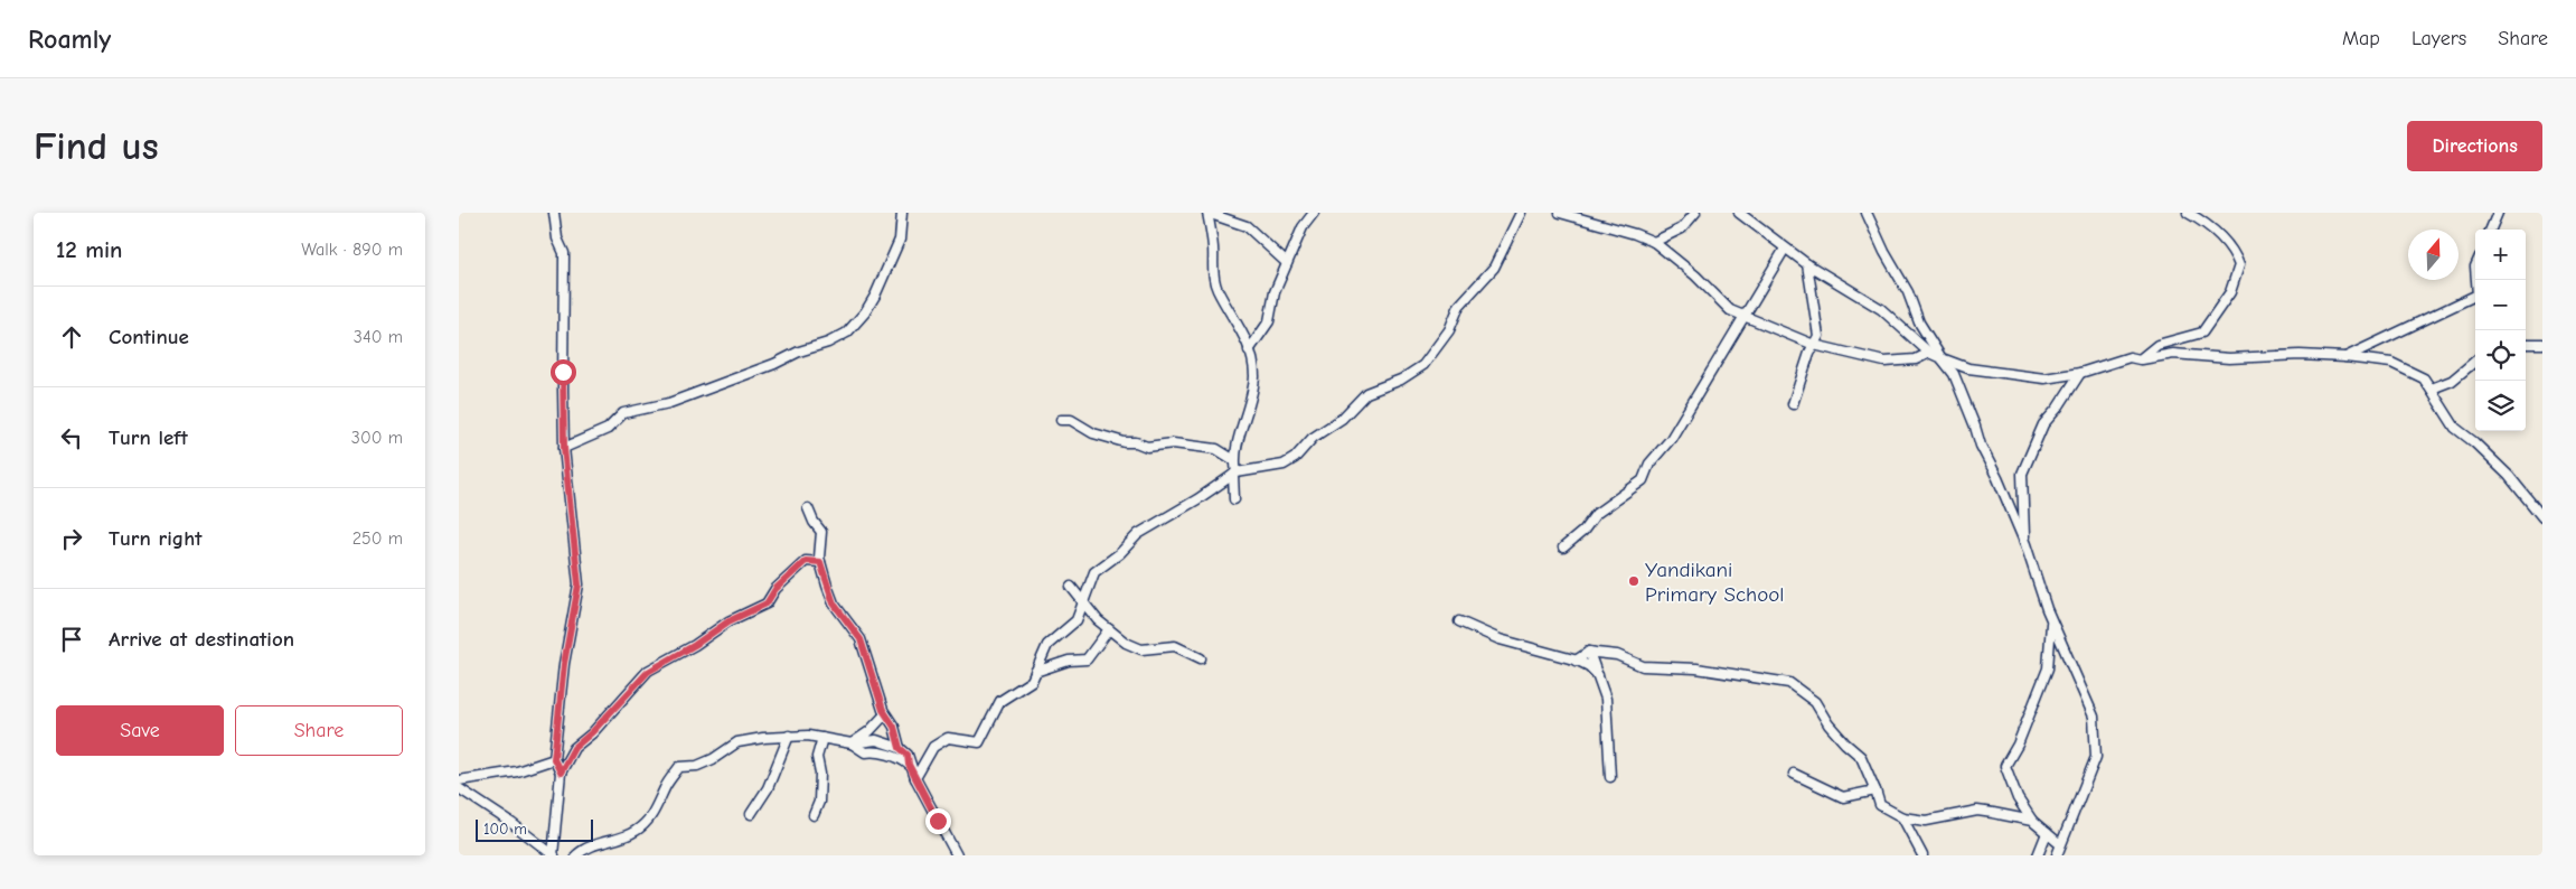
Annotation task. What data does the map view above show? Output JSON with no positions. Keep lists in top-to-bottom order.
{
  "places": ["Yandikani Primary School"],
  "scale_bar": "100 m",
  "north": "top",
  "page": {
    "header": "Roamly",
    "nav": ["Map", "Layers", "Share"],
    "buttons": [
      "Directions",
      ["Save", "Share"]
    ],
    "title": "Find us",
    "heading": ["12 min", "Walk · 890 m"],
    "map_buttons": ["+", "−"],
    "list": [
      ["Continue", "340 m"],
      ["Turn left", "300 m"],
      ["Turn right", "250 m"],
      "Arrive at destination"
    ],
    "scale": "100 m"
  }
}
